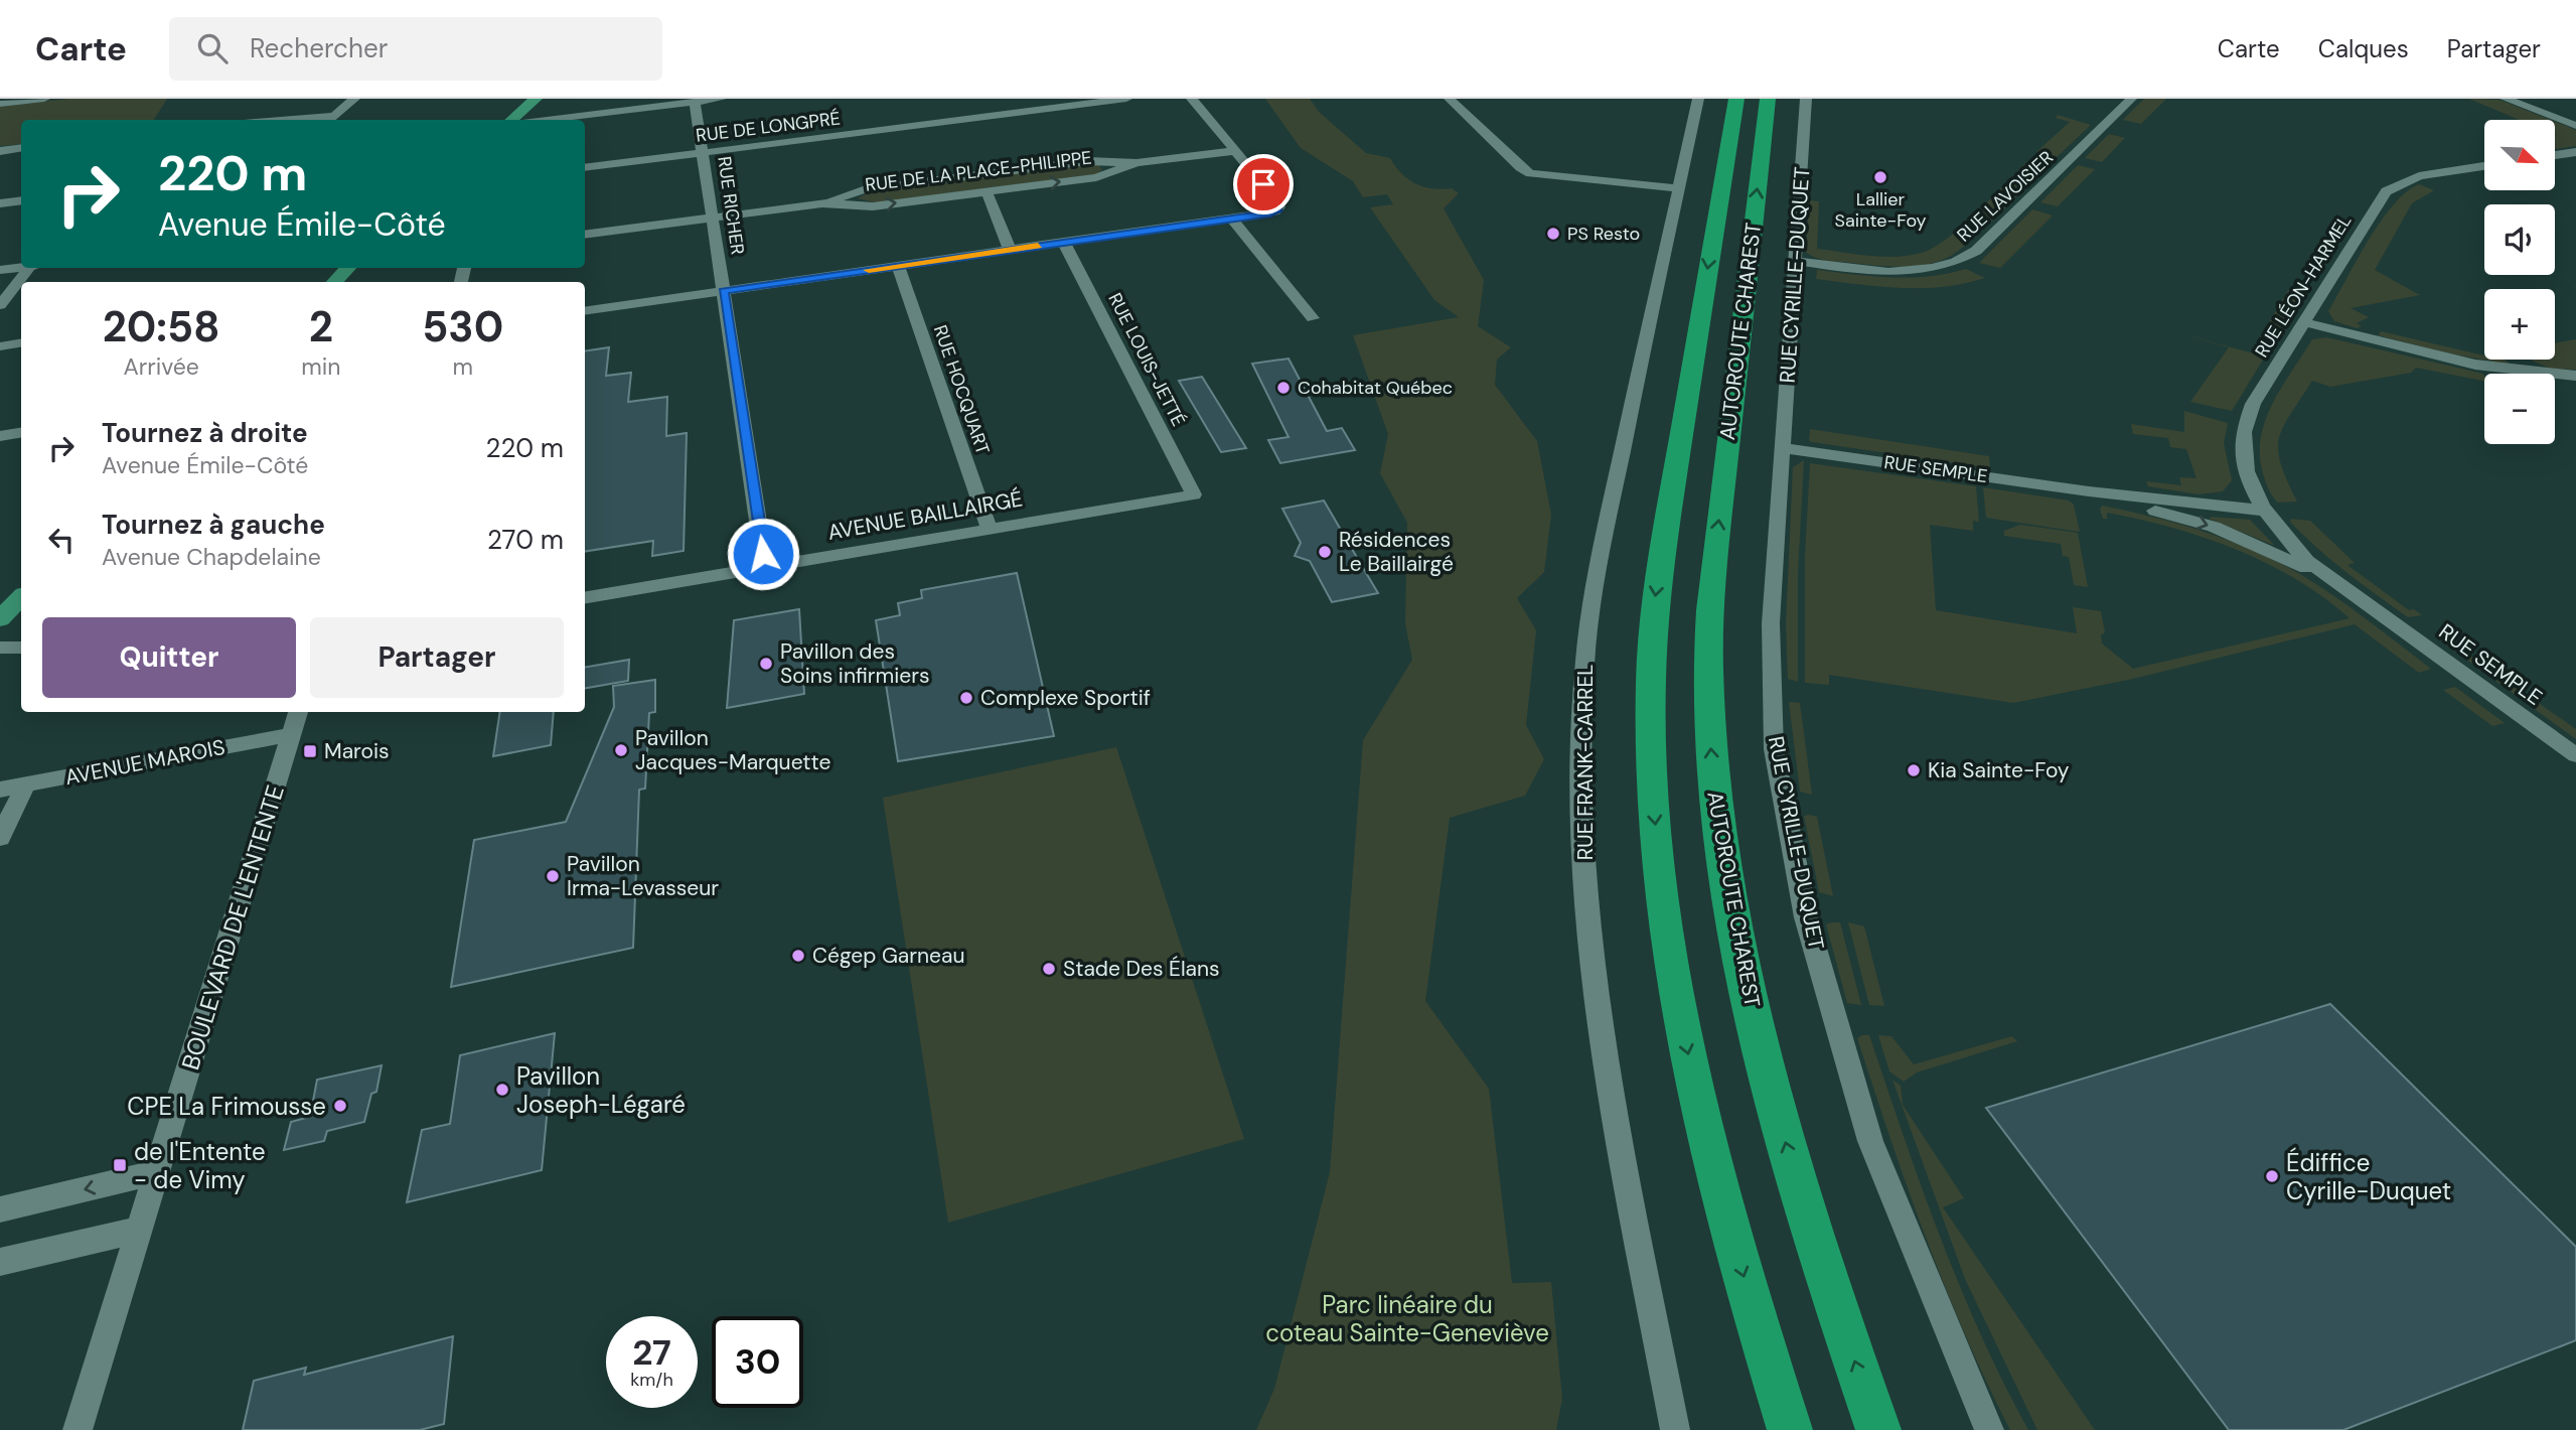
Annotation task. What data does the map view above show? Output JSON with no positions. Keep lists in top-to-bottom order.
{
  "streets": {
    "highway": ["AUTOROUTE CHAREST"],
    "street": [
      "RUE DE LONGPRÉ",
      "RUE DE LA PLACE-PHILIPPE",
      "RUE LAVOISIER",
      "RUE RICHER",
      "RUE CYRILLE-DUQUET",
      "RUE LÉON-HARMEL",
      "RUE LOUIS-JETTÉ",
      "RUE HOCQUART",
      "RUE SEMPLE",
      "AVENUE BAILLAIRGÉ",
      "AVENUE MAROIS",
      "RUE FRANK-CARREL",
      "BOULEVARD DE L'ENTENTE"
    ]
  },
  "crossings": [
    ["RUE DE LONGPRÉ", "RUE RICHER"],
    ["RUE DE LA PLACE-PHILIPPE", "RUE RICHER"],
    ["RUE LAVOISIER", "RUE CYRILLE-DUQUET"],
    ["RUE RICHER", "AVENUE BAILLAIRGÉ"],
    ["RUE CYRILLE-DUQUET", "RUE SEMPLE"],
    ["RUE LÉON-HARMEL", "RUE SEMPLE"],
    ["RUE LOUIS-JETTÉ", "AVENUE BAILLAIRGÉ"],
    ["RUE HOCQUART", "AVENUE BAILLAIRGÉ"],
    ["AVENUE MAROIS", "BOULEVARD DE L'ENTENTE"]
  ],
  "parks": ["Parc linéaire du coteau Sainte-Geneviève"],
  "places": {
    "other": [
      "Lallier Sainte-Foy",
      "PS Resto",
      "Cohabitat Québec",
      "Résidences Le Baillairgé",
      "Pavillon des Soins infirmiers",
      "Complexe Sportif",
      "Pavillon Jacques-Marquette",
      "Kia Sainte-Foy",
      "Pavillon Irma-Levasseur",
      "Cégep Garneau",
      "Stade Des Élans",
      "Pavillon Joseph-Légaré",
      "CPE La Frimousse",
      "Édiffice Cyrille-Duquet"
    ],
    "transit": ["Marois", "de l'Entente - de Vimy"]
  },
  "north": "bottom right",
  "page": {
    "header": "Carte",
    "search": "Rechercher",
    "nav": ["Carte", "Calques", "Partager"],
    "map_buttons": ["+", "−"],
    "turn": ["220 m", "Avenue Émile-Côté"],
    "eta": [
      "20:58",
      "Arrivée",
      "2",
      "min",
      "530",
      "m"
    ],
    "list": [
      {
        "name": "Tournez à droite",
        "note": "Avenue Émile-Côté",
        "value": "220 m"
      },
      {
        "name": "Tournez à gauche",
        "note": "Avenue Chapdelaine",
        "value": "270 m"
      }
    ],
    "buttons": ["Quitter", "Partager"],
    "speed": "27 km/h",
    "limit": "30"
  }
}
